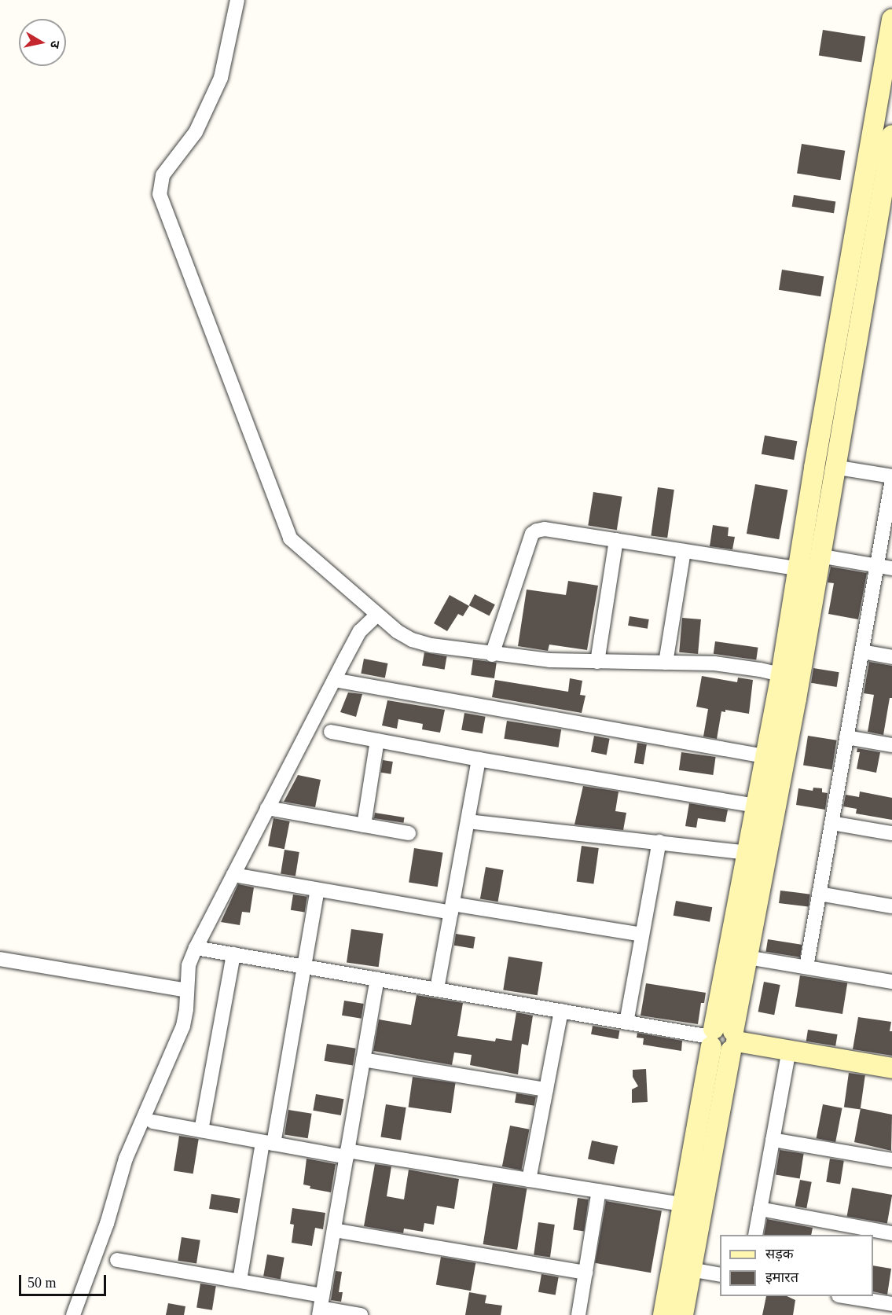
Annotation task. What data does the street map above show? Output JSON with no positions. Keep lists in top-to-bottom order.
{
  "legend": ["सड़क", "इमारत"],
  "scale_bar": "50 m",
  "north": "right"
}
